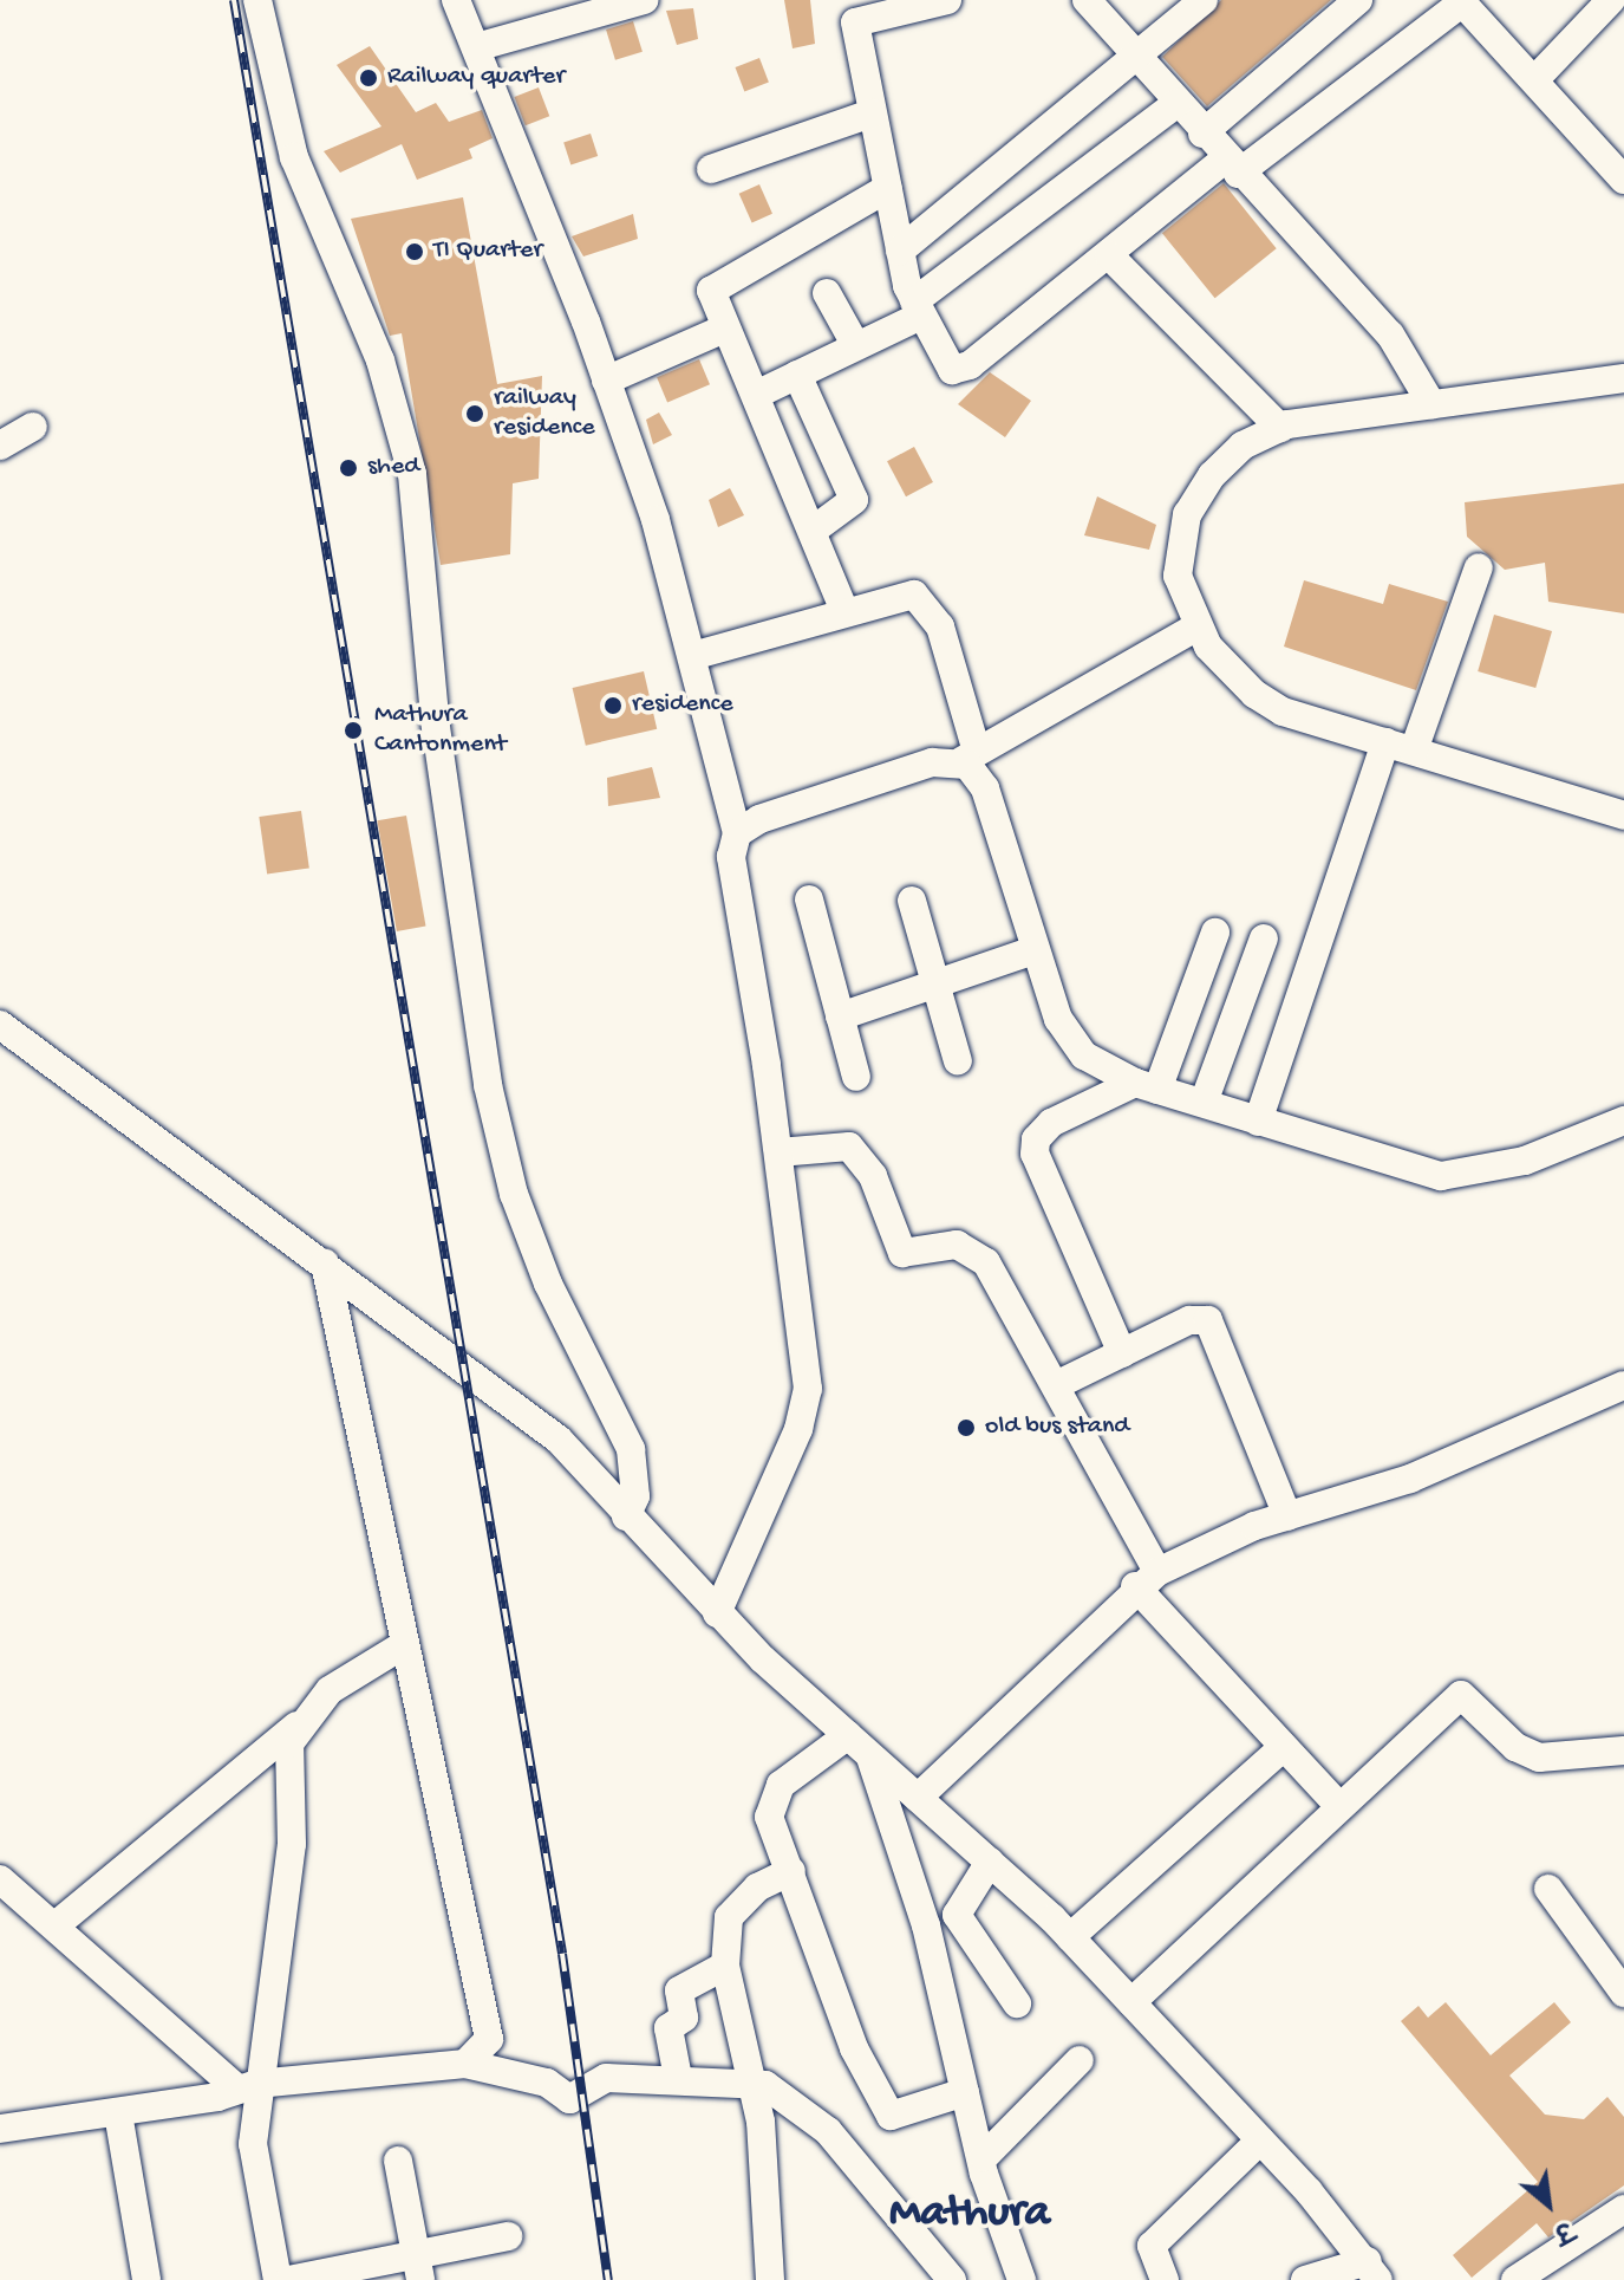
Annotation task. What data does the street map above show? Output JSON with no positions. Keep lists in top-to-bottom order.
{
  "districts": ["Mathura"],
  "places": [
    "Railway quarter",
    "TI Quarter",
    "railway residence",
    "shed",
    "residence",
    "Mathura Cantonment",
    "old bus stand"
  ],
  "north": "bottom right"
}
